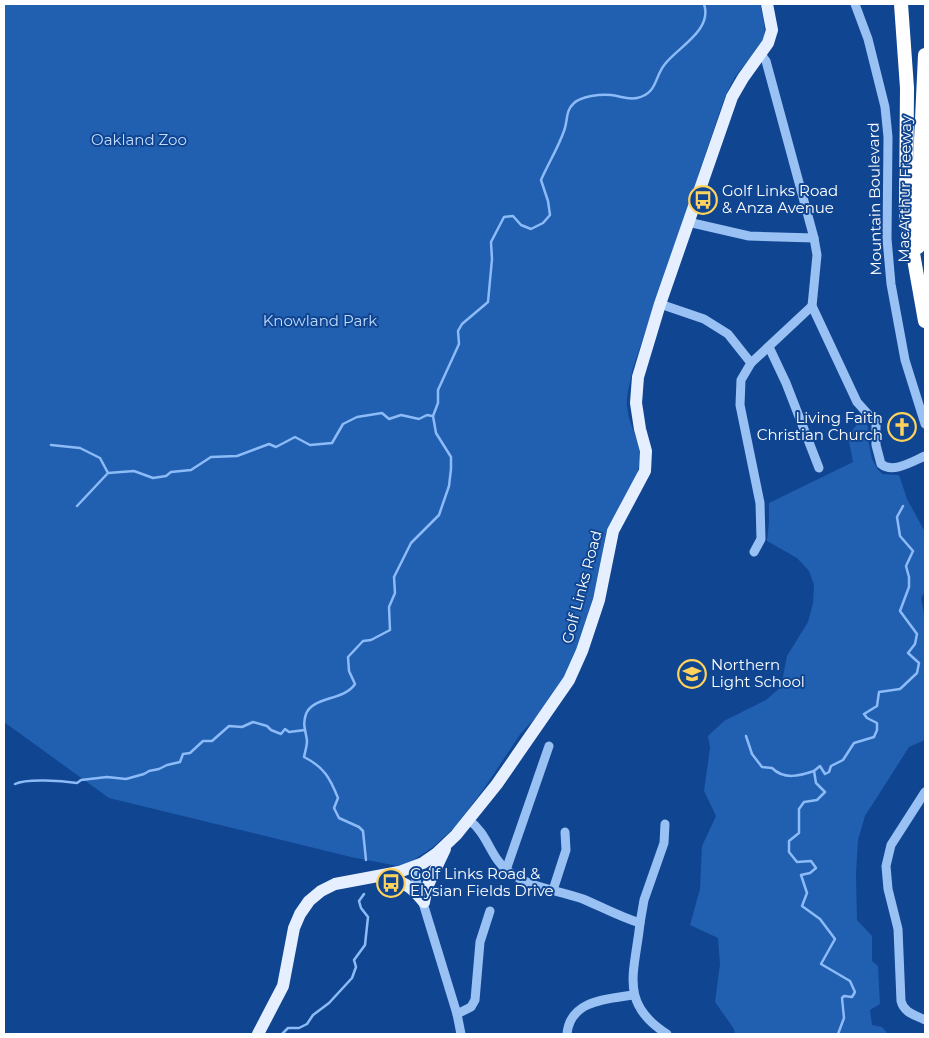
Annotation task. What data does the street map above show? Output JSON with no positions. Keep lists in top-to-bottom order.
{
  "streets": {
    "highway": ["MacArthur Freeway"],
    "main road": ["Golf Links Road"],
    "street": ["Mountain Boulevard"]
  },
  "parks": ["Oakland Zoo", "Knowland Park"],
  "places": {
    "bus stop": ["Golf Links Road & Anza Avenue", "Golf Links Road & Elysian Fields Drive"],
    "church": ["Living Faith Christian Church"],
    "school or university": ["Northern Light School"]
  }
}
